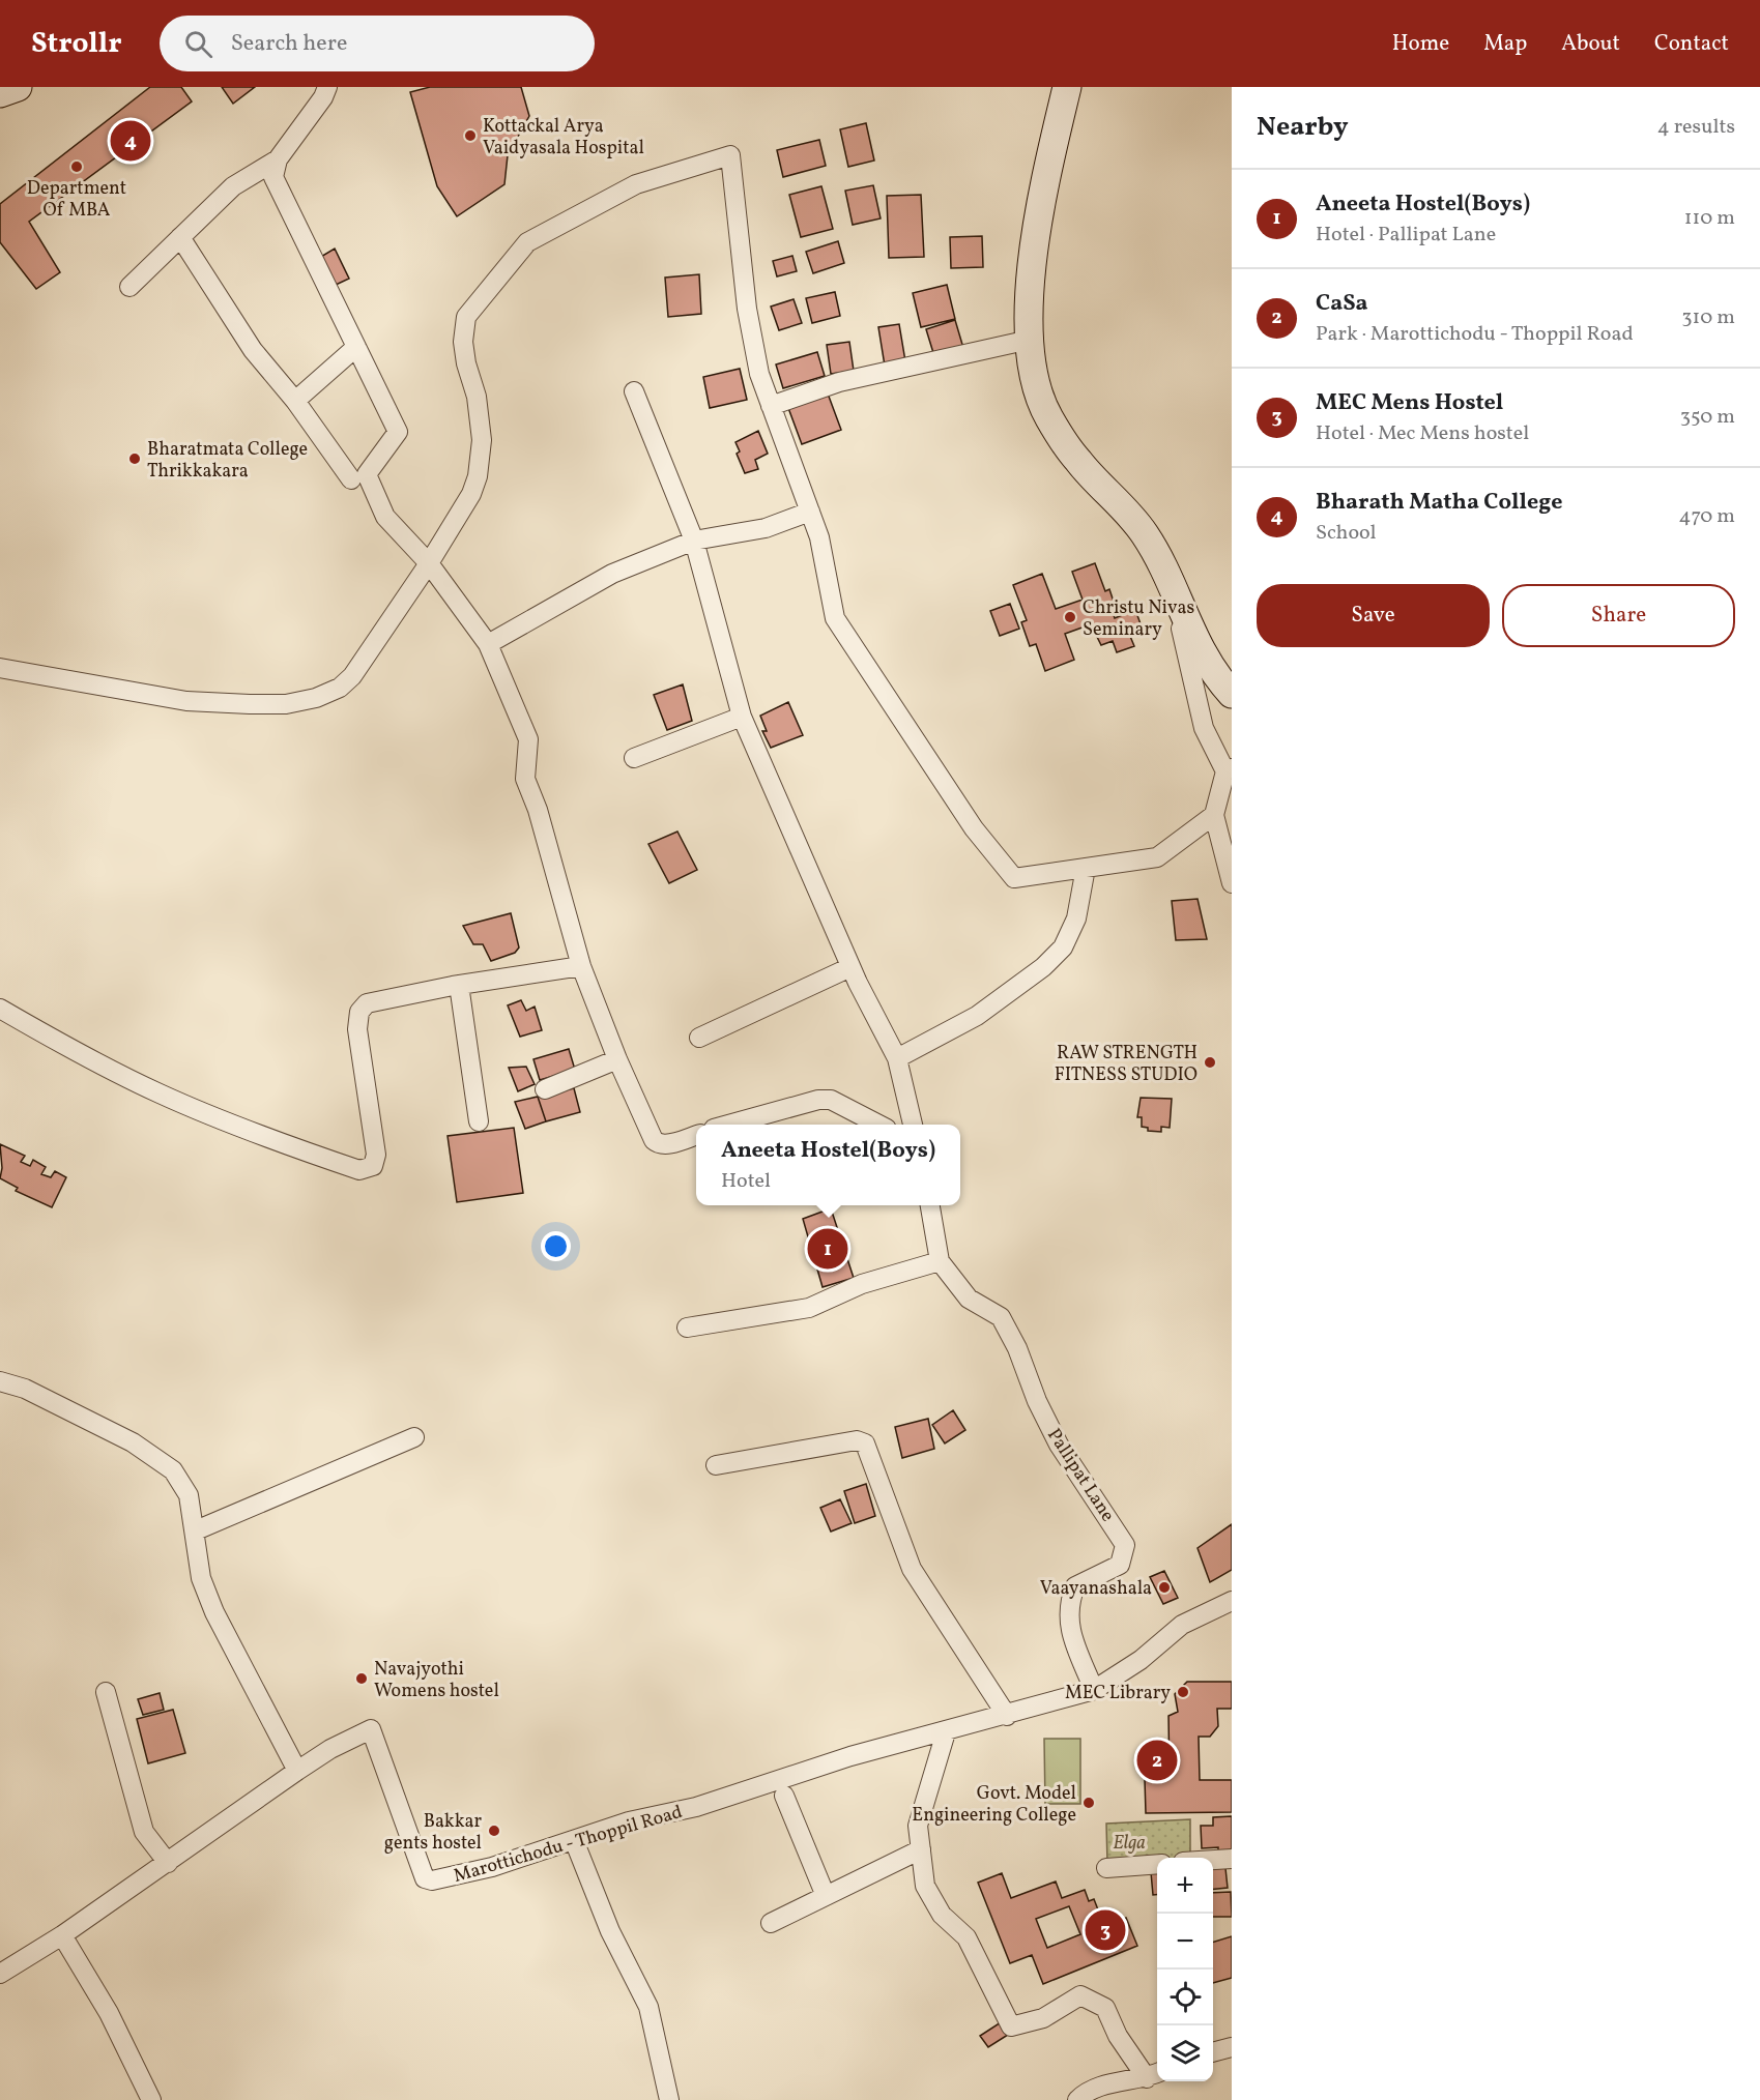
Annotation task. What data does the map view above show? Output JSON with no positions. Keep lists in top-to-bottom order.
{
  "streets": {
    "street": ["Pallipat Lane", "Marottichodu - Thoppil Road"]
  },
  "crossings": [
    ["Pallipat Lane", "Marottichodu - Thoppil Road"]
  ],
  "parks": ["Elga"],
  "places": [
    "Kottackal Arya Vaidyasala Hospital",
    "Department Of MBA",
    "Bharatmata College Thrikkakara",
    "Christu Nivas Seminary",
    "RAW STRENGTH FITNESS STUDIO",
    "Vaayanashala",
    "Navajyothi Womens hostel",
    "MEC Library",
    "Govt. Model Engineering College",
    "Bakkar gents hostel"
  ],
  "page": {
    "header": "Strollr",
    "search": "Search here",
    "nav": [
      "Home",
      "Map",
      "About",
      "Contact"
    ],
    "heading": ["Nearby", "4 results"],
    "pins": [
      "4",
      "1",
      "2",
      "3"
    ],
    "list": [
      {
        "mark": "1",
        "name": "Aneeta Hostel(Boys)",
        "note": "Hotel · Pallipat Lane",
        "value": "110 m"
      },
      {
        "mark": "2",
        "name": "CaSa",
        "note": "Park · Marottichodu - Thoppil Road",
        "value": "310 m"
      },
      {
        "mark": "3",
        "name": "MEC Mens Hostel",
        "note": "Hotel · Mec Mens hostel",
        "value": "350 m"
      },
      {
        "mark": "4",
        "name": "Bharath Matha College",
        "note": "School",
        "value": "470 m"
      }
    ],
    "buttons": ["Save", "Share"],
    "popup": ["Aneeta Hostel(Boys)", "Hotel"],
    "map_buttons": ["+", "−"]
  }
}
